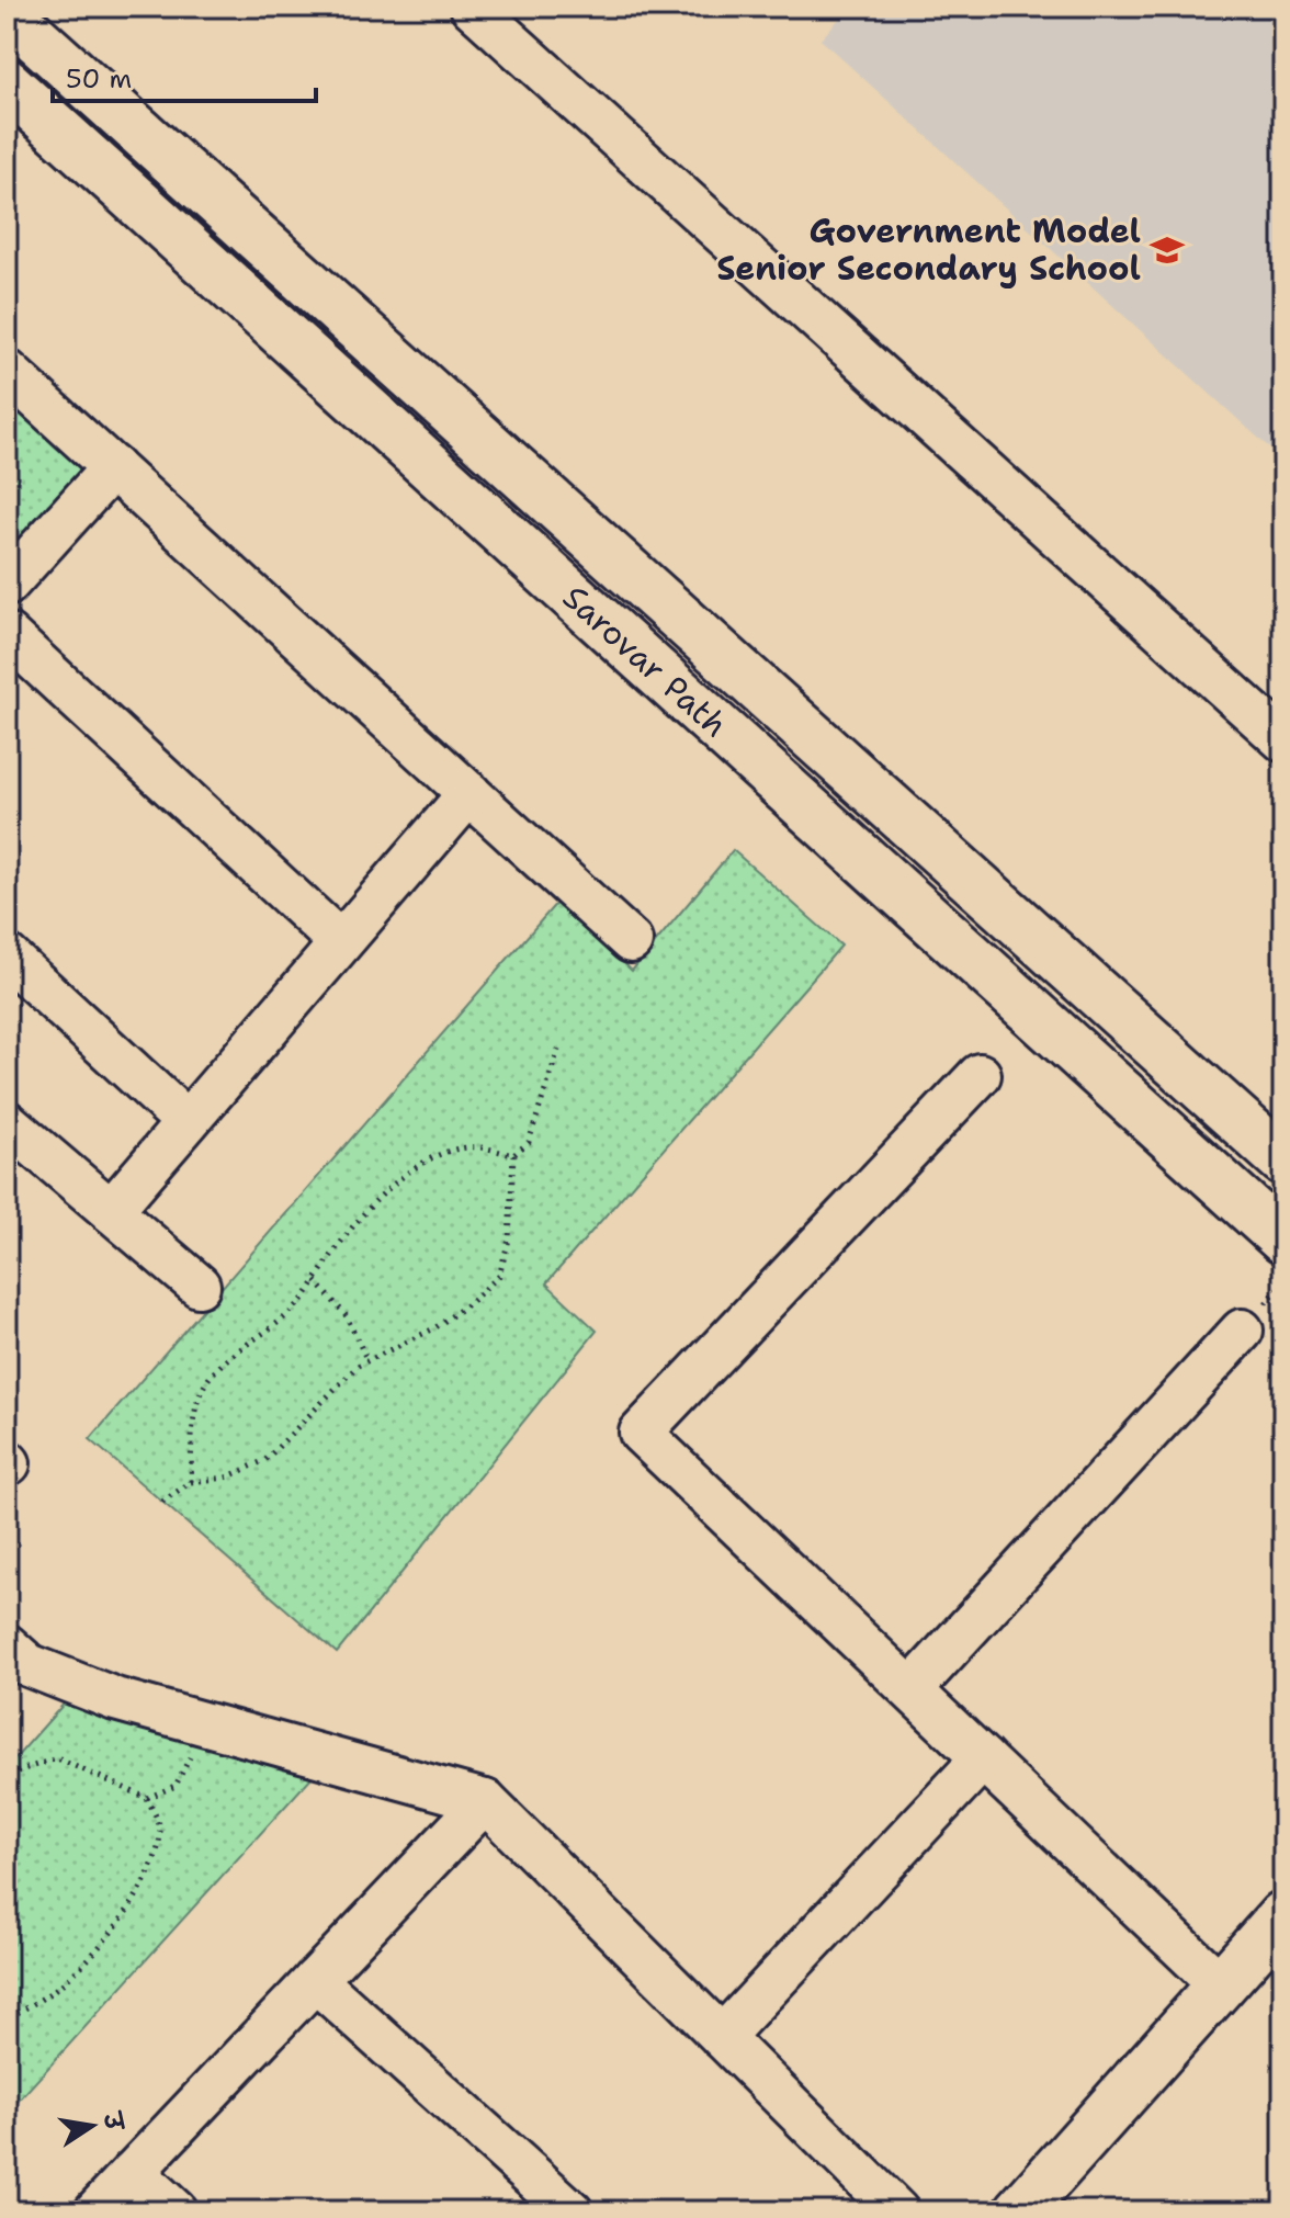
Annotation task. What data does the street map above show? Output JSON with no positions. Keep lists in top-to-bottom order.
{
  "streets": {
    "main road": ["Sarovar Path"]
  },
  "places": {
    "school or university": ["Government Model Senior Secondary School"]
  },
  "scale_bar": "50 m",
  "north": "right"
}
